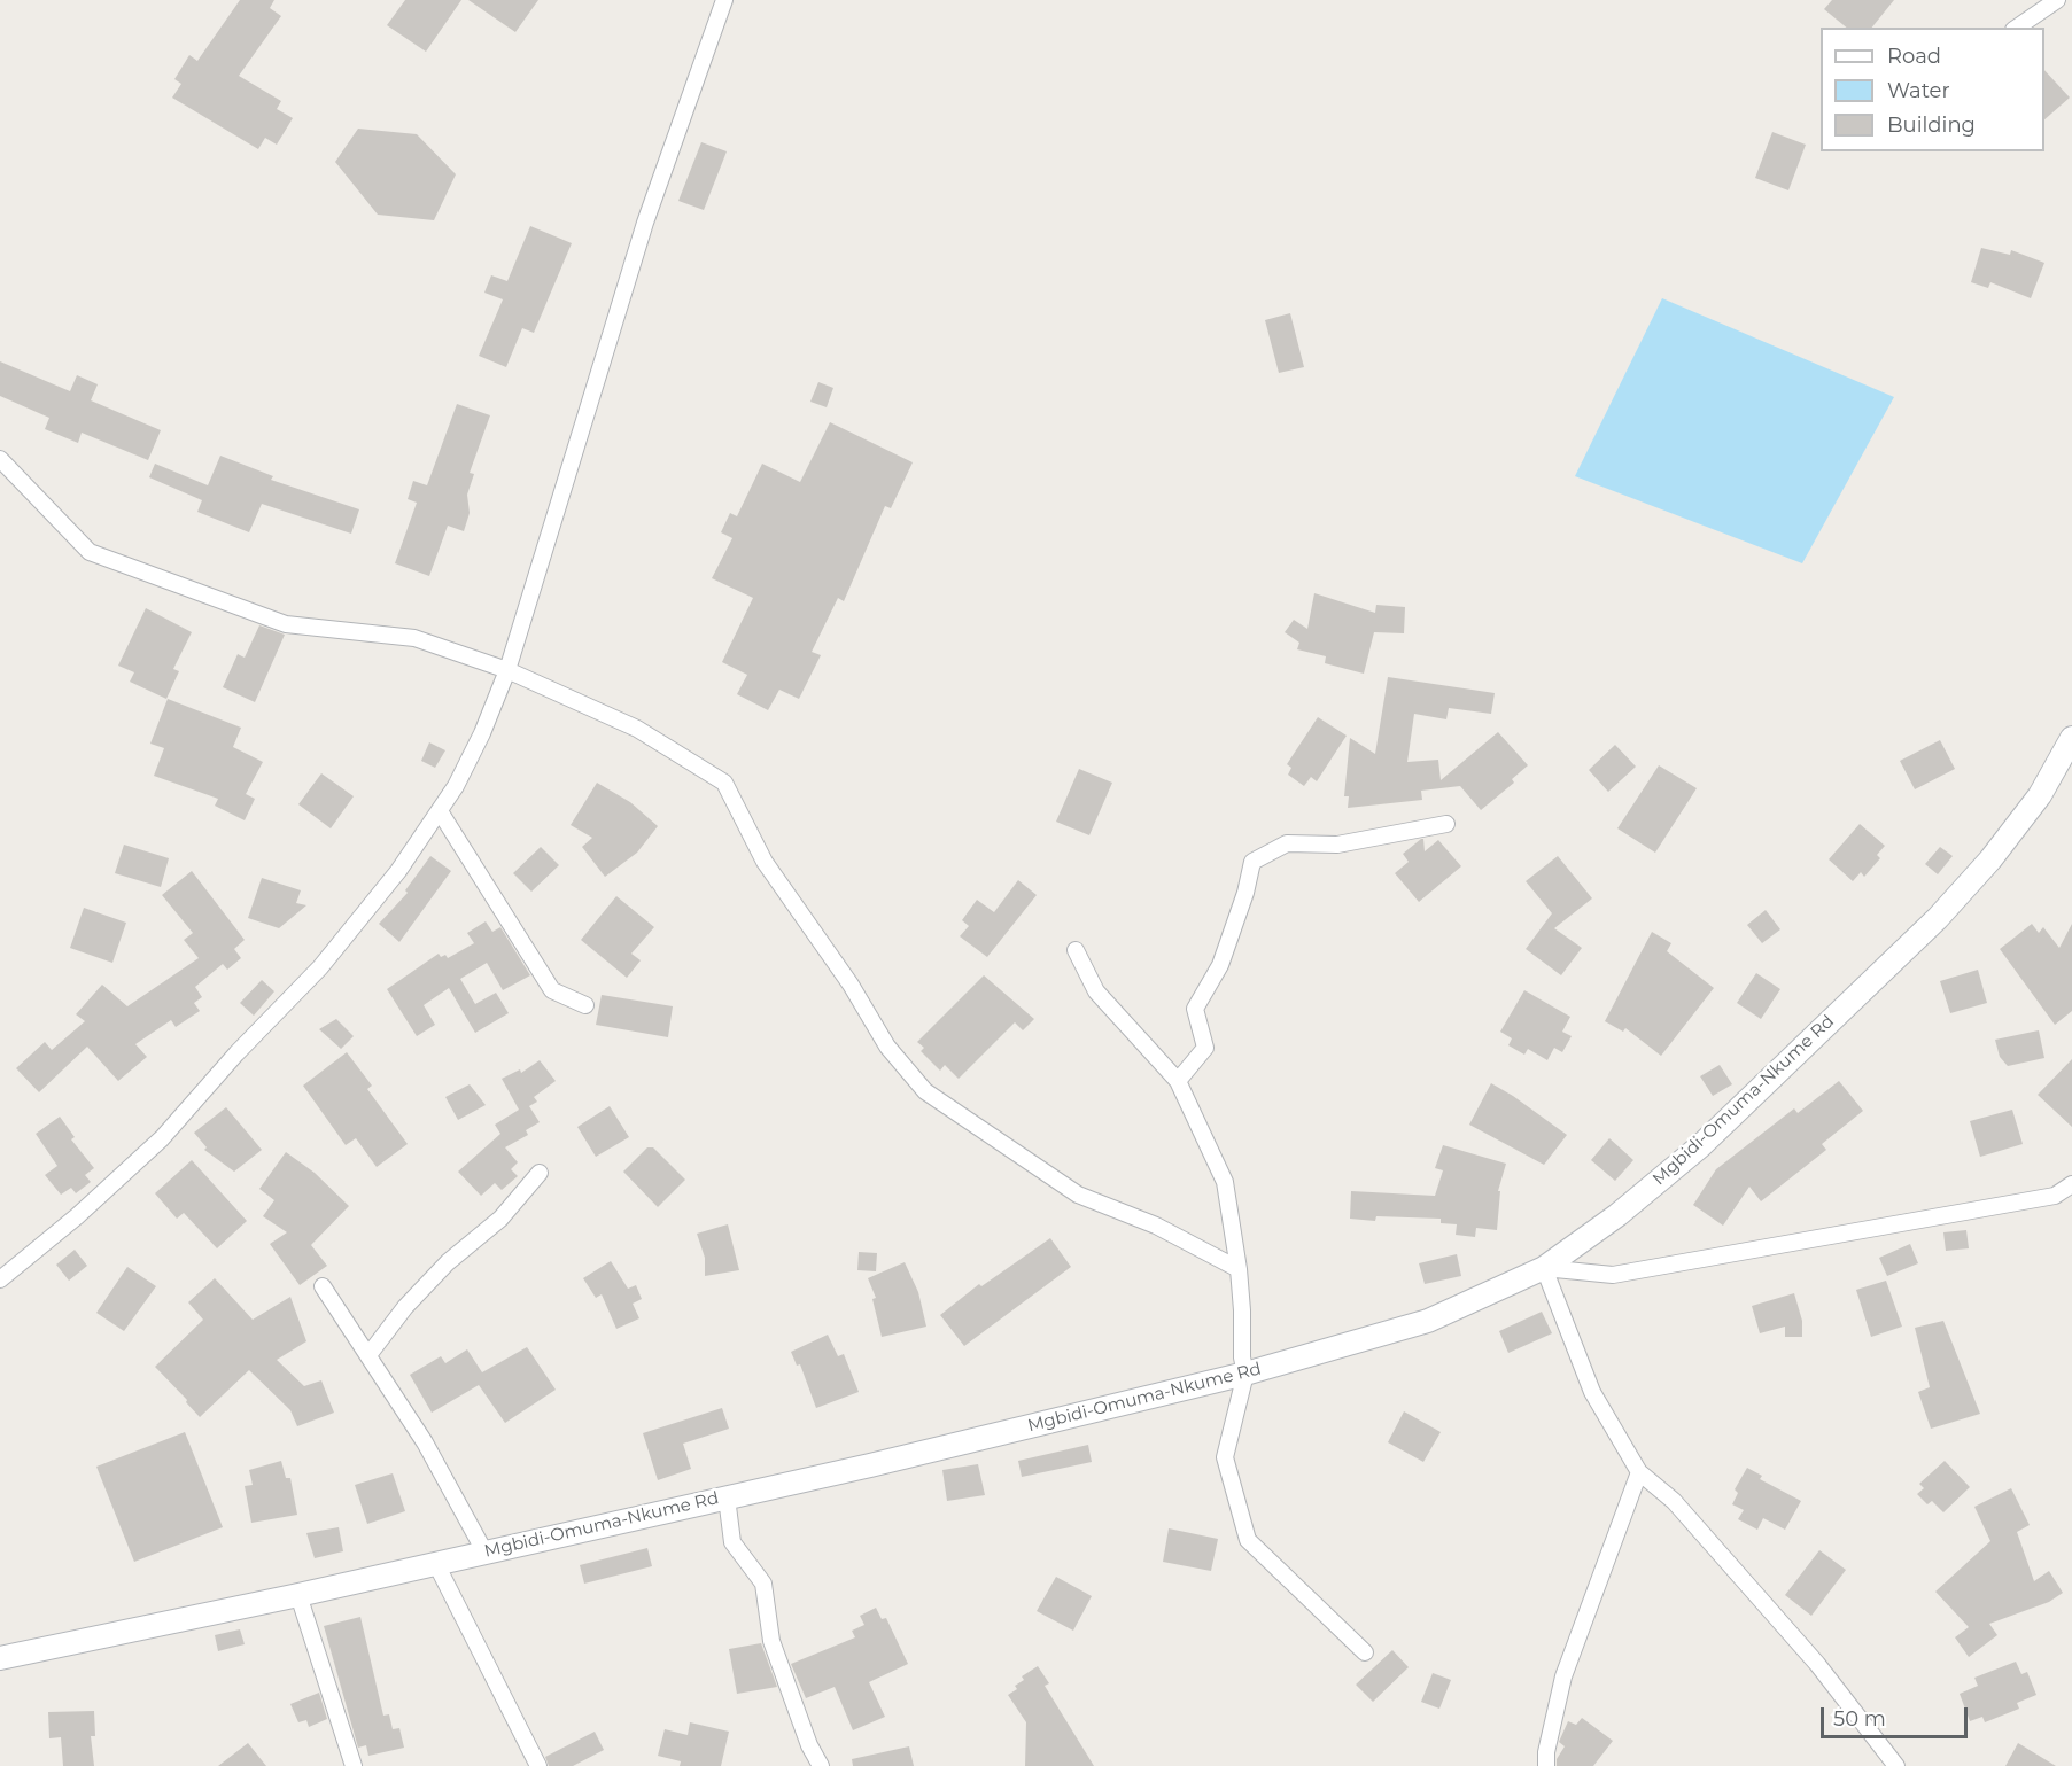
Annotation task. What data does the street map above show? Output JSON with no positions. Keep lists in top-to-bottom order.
{
  "streets": {
    "street": ["Mgbidi-Omuma-Nkume Rd"]
  },
  "legend": ["Road", "Water", "Building"],
  "scale_bar": "50 m"
}
